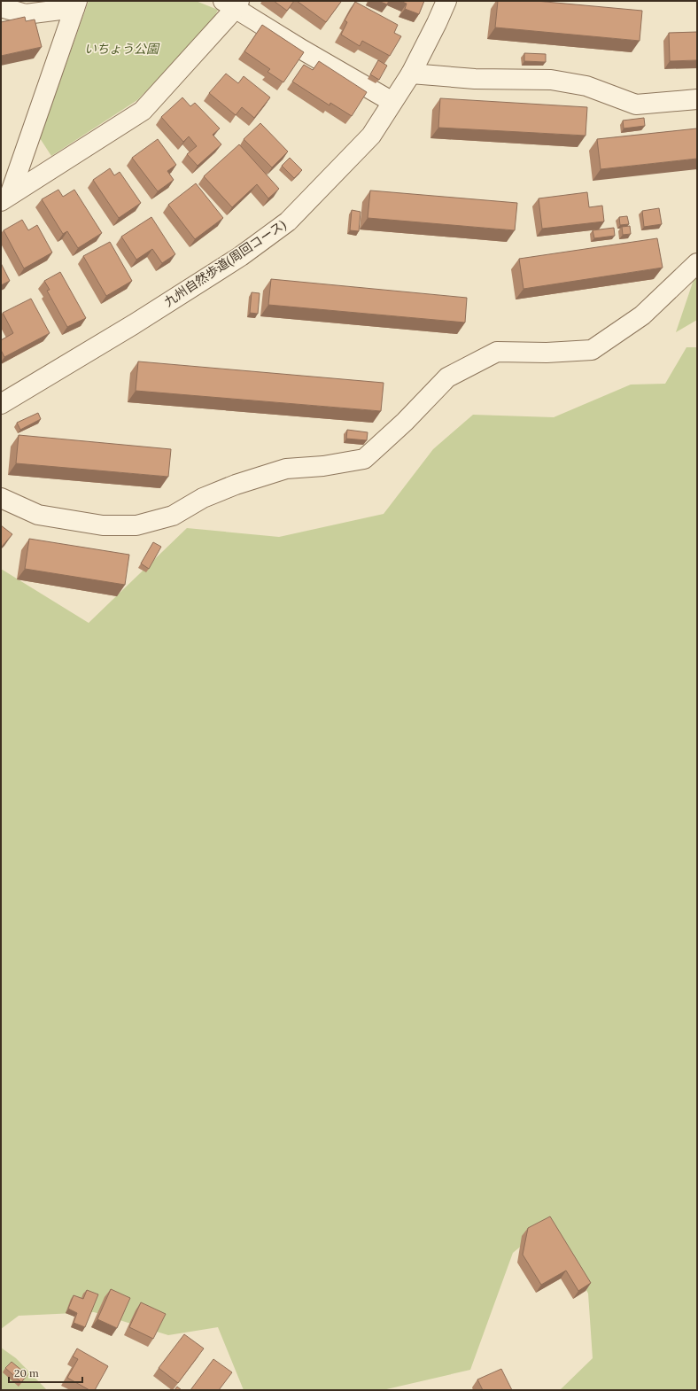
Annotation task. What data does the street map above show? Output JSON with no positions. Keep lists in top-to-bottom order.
{
  "streets": {
    "street": ["九州自然歩道(周回コース)"]
  },
  "parks": ["いちょう公園"],
  "scale_bar": "20 m"
}
